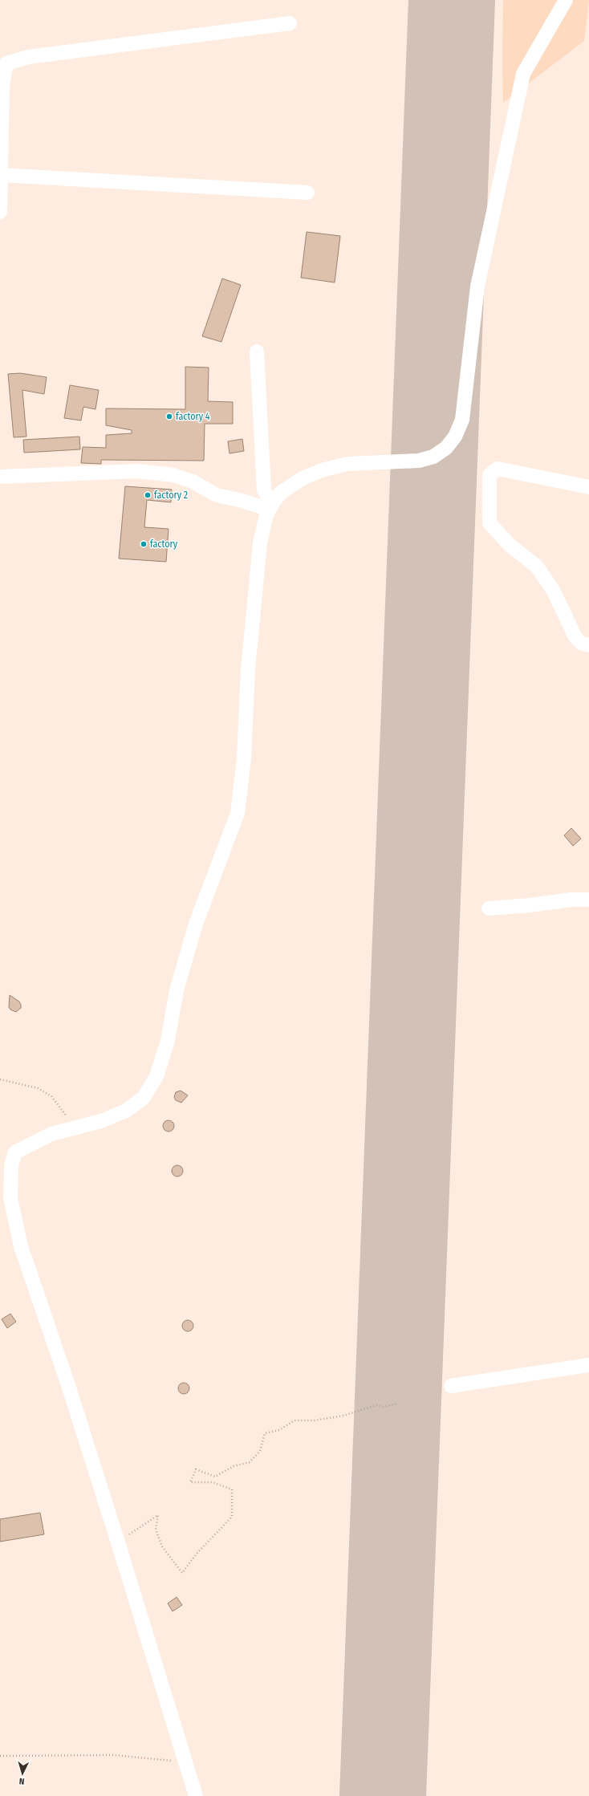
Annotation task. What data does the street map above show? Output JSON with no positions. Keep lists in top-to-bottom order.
{
  "places": ["factory 4", "factory 2", "factory"],
  "north": "bottom"
}
